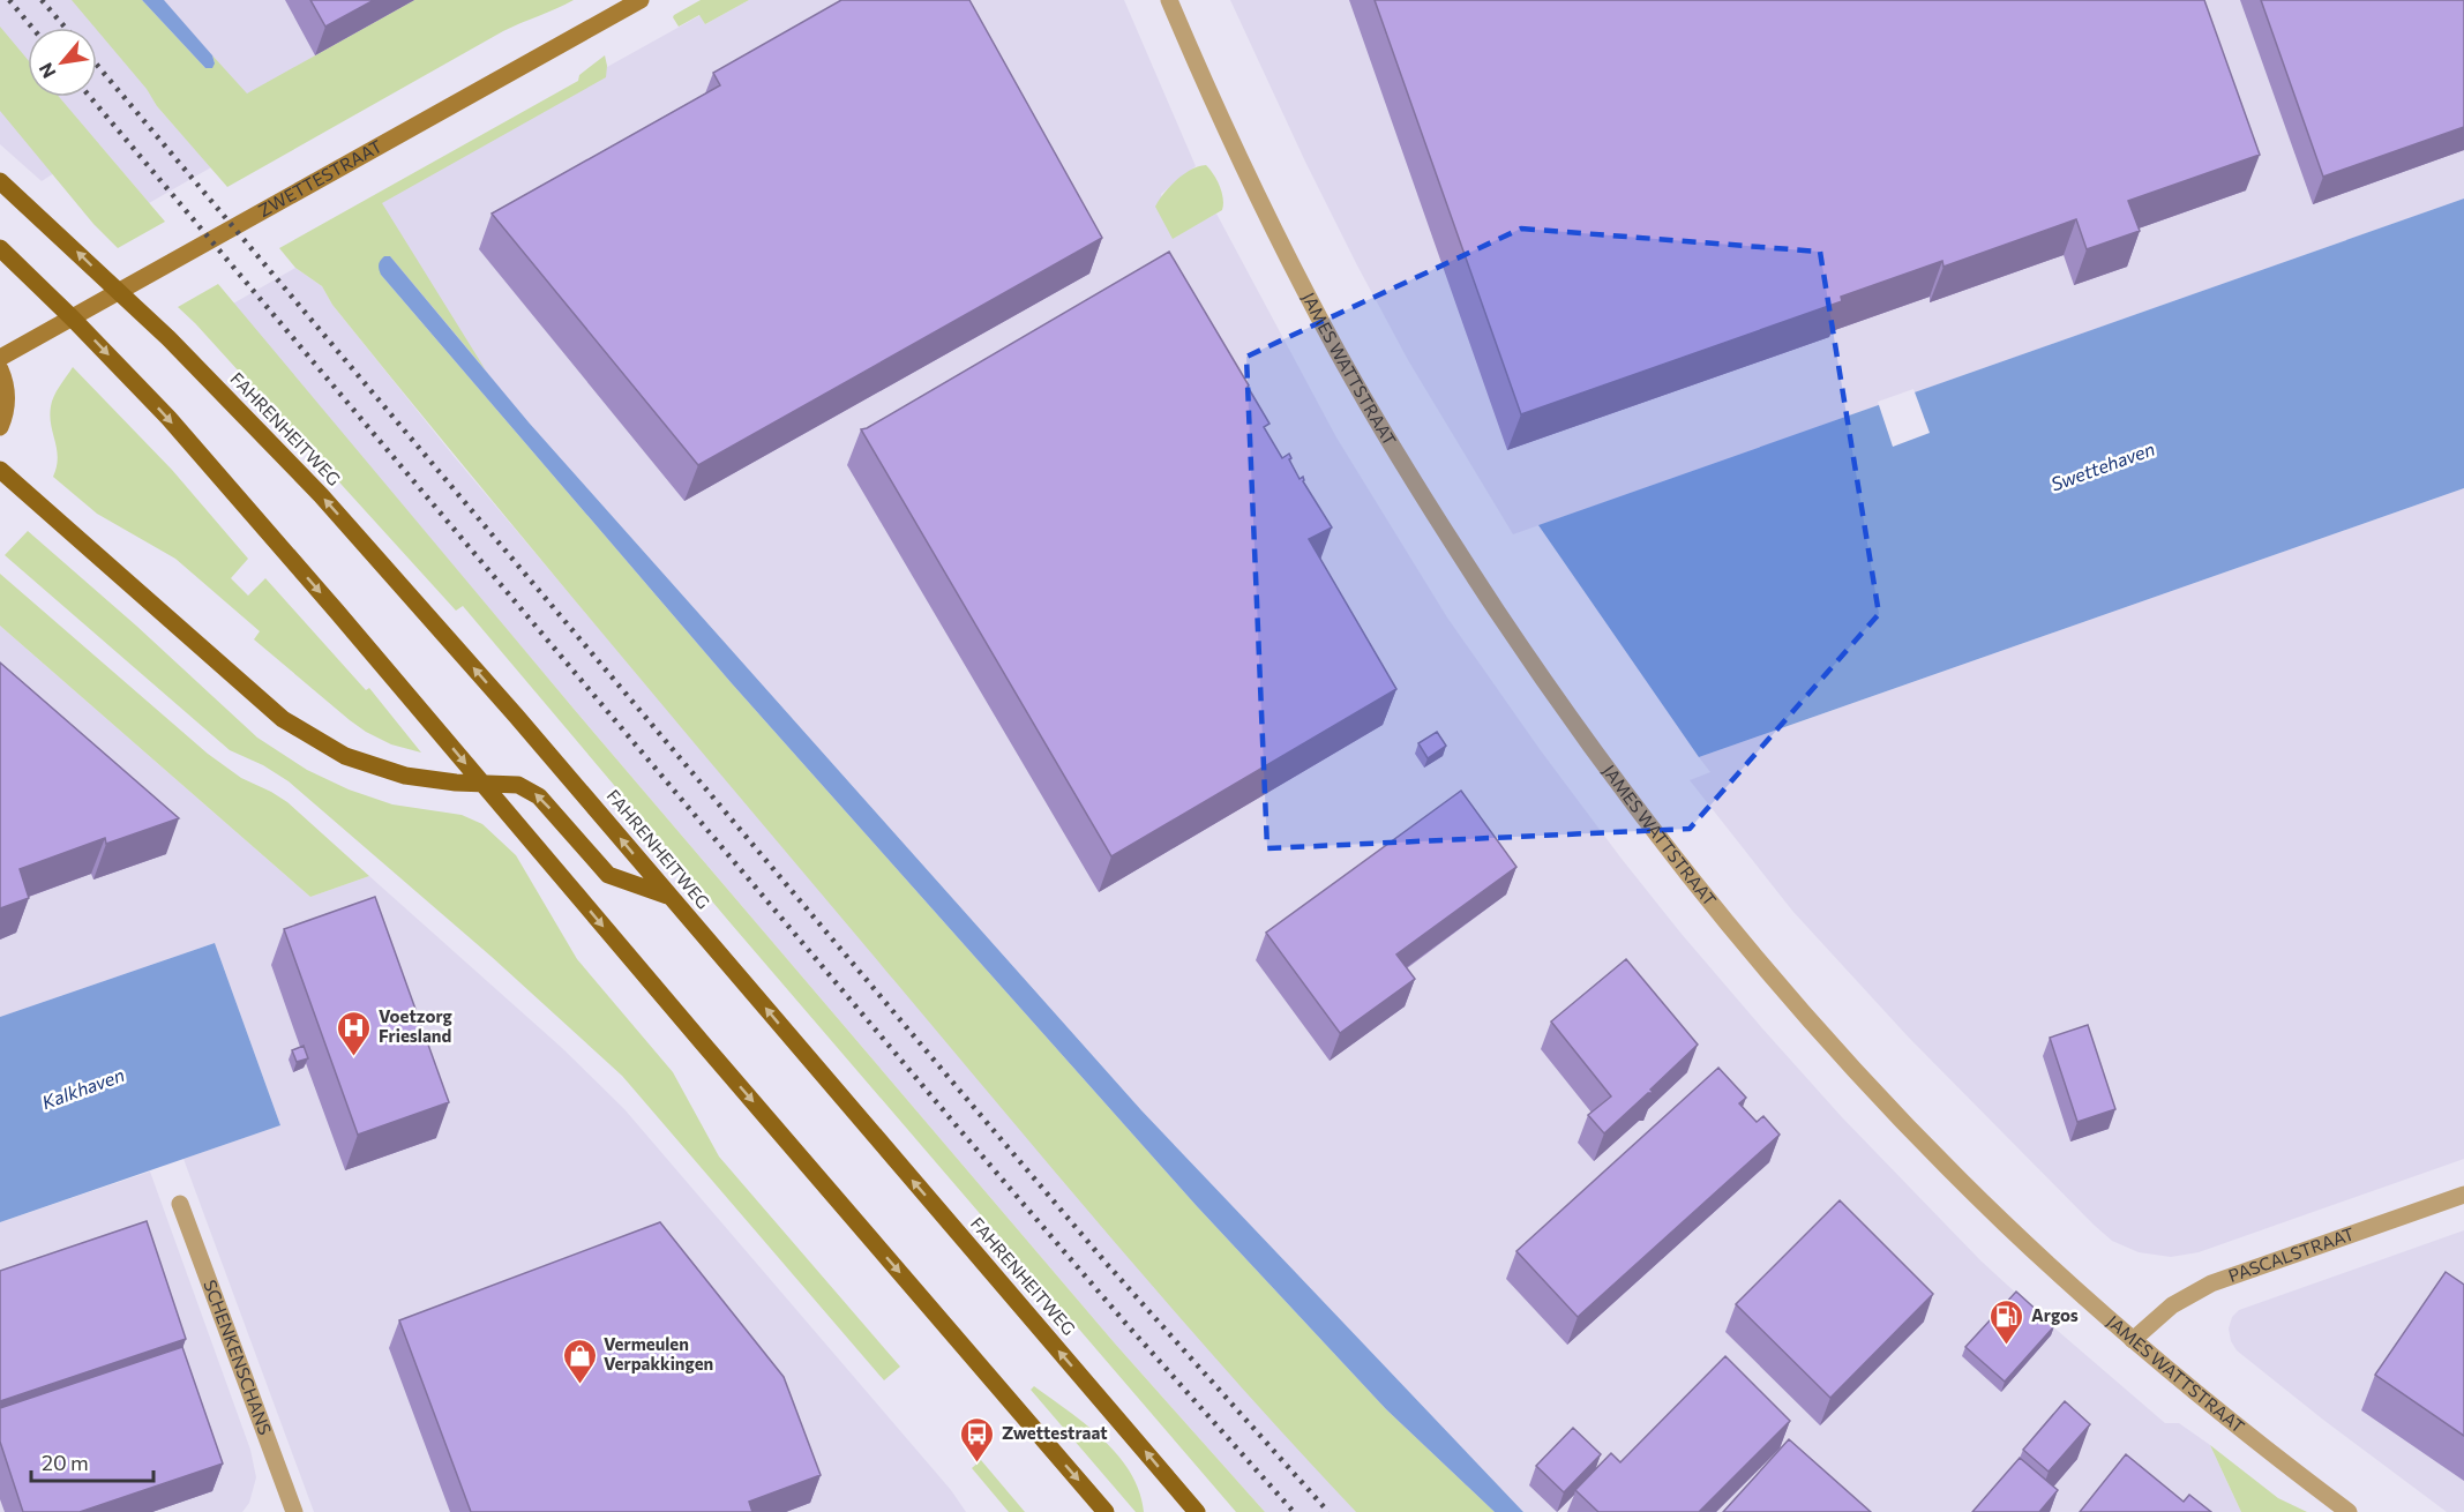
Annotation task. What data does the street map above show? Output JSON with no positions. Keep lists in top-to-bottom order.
{
  "streets": {
    "main road": ["FAHRENHEITWEG"],
    "street": [
      "ZWETTESTRAAT",
      "JAMES WATTSTRAAT",
      "PASCALSTRAAT",
      "SCHENKENSCHANS"
    ]
  },
  "crossings": [
    ["JAMES WATTSTRAAT", "PASCALSTRAAT"]
  ],
  "water": ["Swettehaven", "Kalkhaven"],
  "places": {
    "hospital": ["Voetzorg Friesland"],
    "fuel station": ["Argos"],
    "shop": ["Vermeulen Verpakkingen"],
    "bus stop": ["Zwettestraat"]
  },
  "scale_bar": "20 m",
  "north": "bottom left"
}
